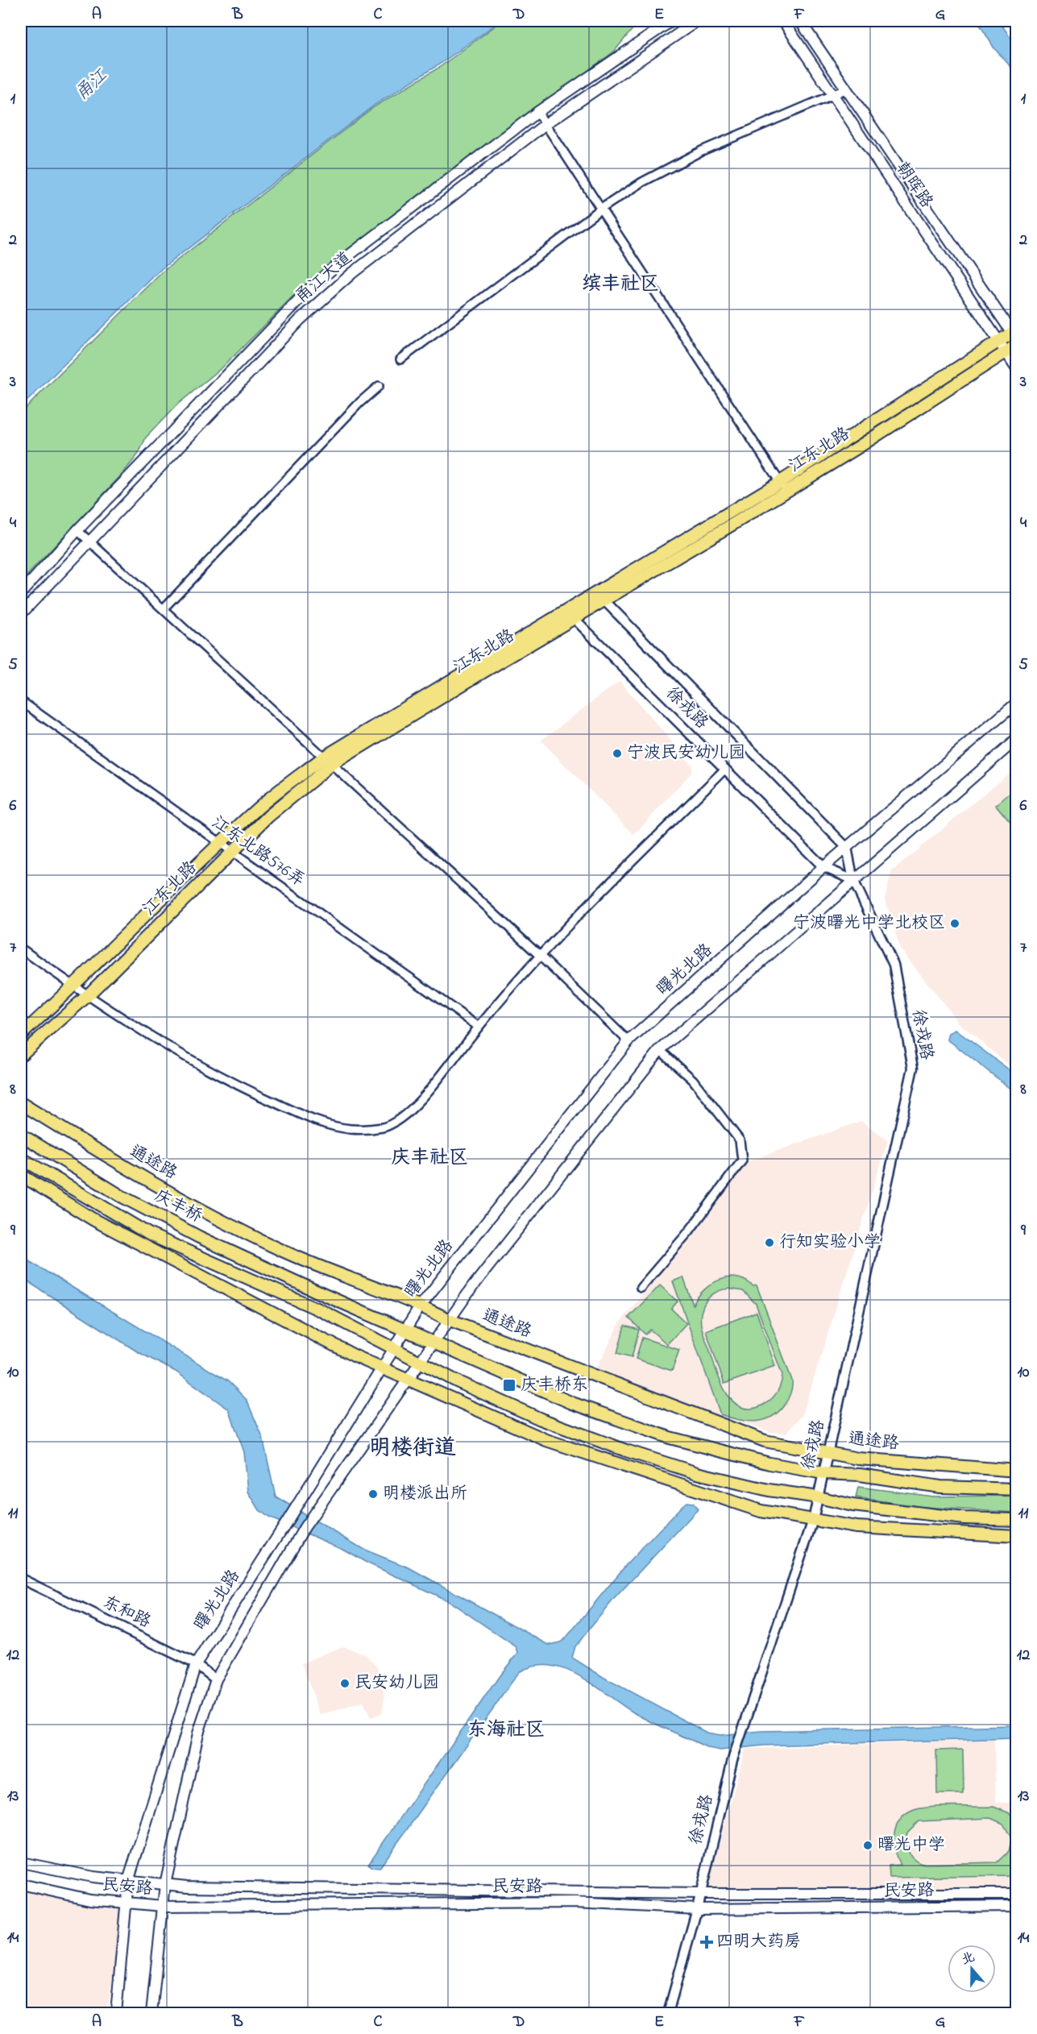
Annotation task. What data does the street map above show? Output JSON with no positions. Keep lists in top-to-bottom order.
{
  "streets": {
    "main road": [
      "朝晖路",
      "甬江大道",
      "江东北路",
      "曙光北路",
      "通途路",
      "庆丰桥",
      "民安路"
    ],
    "street": ["徐戎路", "江东北路576弄", "东和路"]
  },
  "crossings": [
    ["朝晖路", "江东北路"],
    ["江东北路", "徐戎路"],
    ["江东北路", "江东北路576弄"],
    ["徐戎路", "曙光北路"],
    ["徐戎路", "通途路"],
    ["徐戎路", "民安路"],
    ["曙光北路", "通途路"],
    ["曙光北路", "庆丰桥"],
    ["曙光北路", "东和路"],
    ["曙光北路", "民安路"],
    ["通途路", "庆丰桥"]
  ],
  "districts": [
    "缤丰社区",
    "庆丰社区",
    "明楼街道",
    "东海社区"
  ],
  "water": ["甬江"],
  "places": {
    "other": [
      "宁波民安幼儿园",
      "宁波曙光中学北校区",
      "行知实验小学",
      "明楼派出所",
      "民安幼儿园",
      "曙光中学"
    ],
    "transit": ["庆丰桥东"],
    "health": ["四明大药房"]
  },
  "north": "top",
  "grid": {
    "columns": [
      "A",
      "B",
      "C",
      "D",
      "E",
      "F",
      "G"
    ],
    "rows": [
      "1",
      "2",
      "3",
      "4",
      "5",
      "6",
      "7",
      "8",
      "9",
      "10",
      "11",
      "12",
      "13",
      "14"
    ]
  }
}
